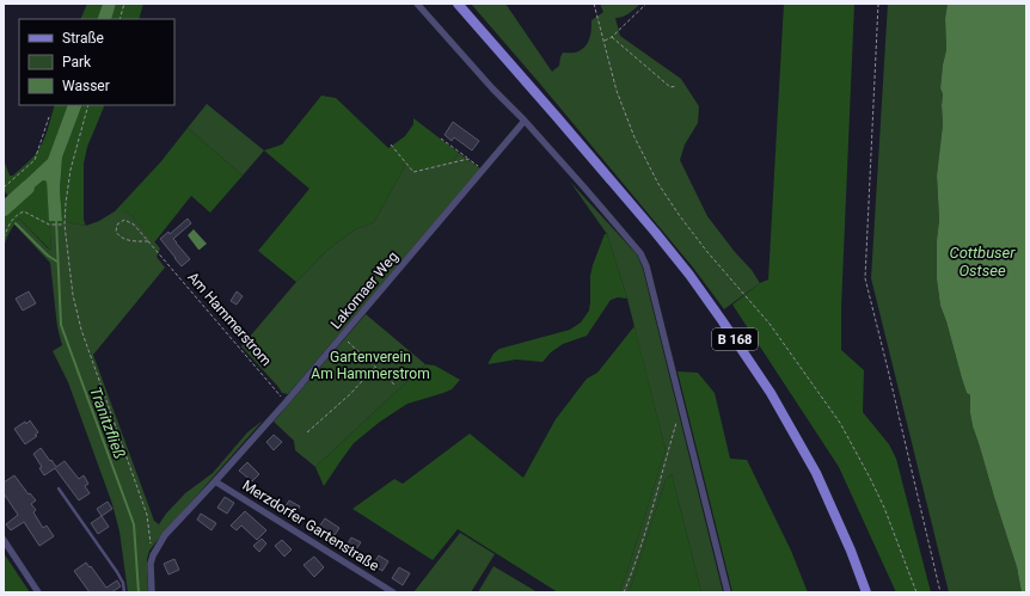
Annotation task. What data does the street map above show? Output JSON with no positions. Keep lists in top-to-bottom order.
{
  "streets": {
    "main road": ["B 168"],
    "street": ["Lakomaer Weg", "Merzdorfer Gartenstraße"],
    "path": ["Am Hammerstrom"]
  },
  "crossings": [
    ["Lakomaer Weg", "Am Hammerstrom"],
    ["Lakomaer Weg", "Merzdorfer Gartenstraße"]
  ],
  "water": ["Cottbuser Ostsee", "Tranitzfließ"],
  "parks": ["Gartenverein Am Hammerstrom"],
  "legend": ["Straße", "Park", "Wasser"]
}
